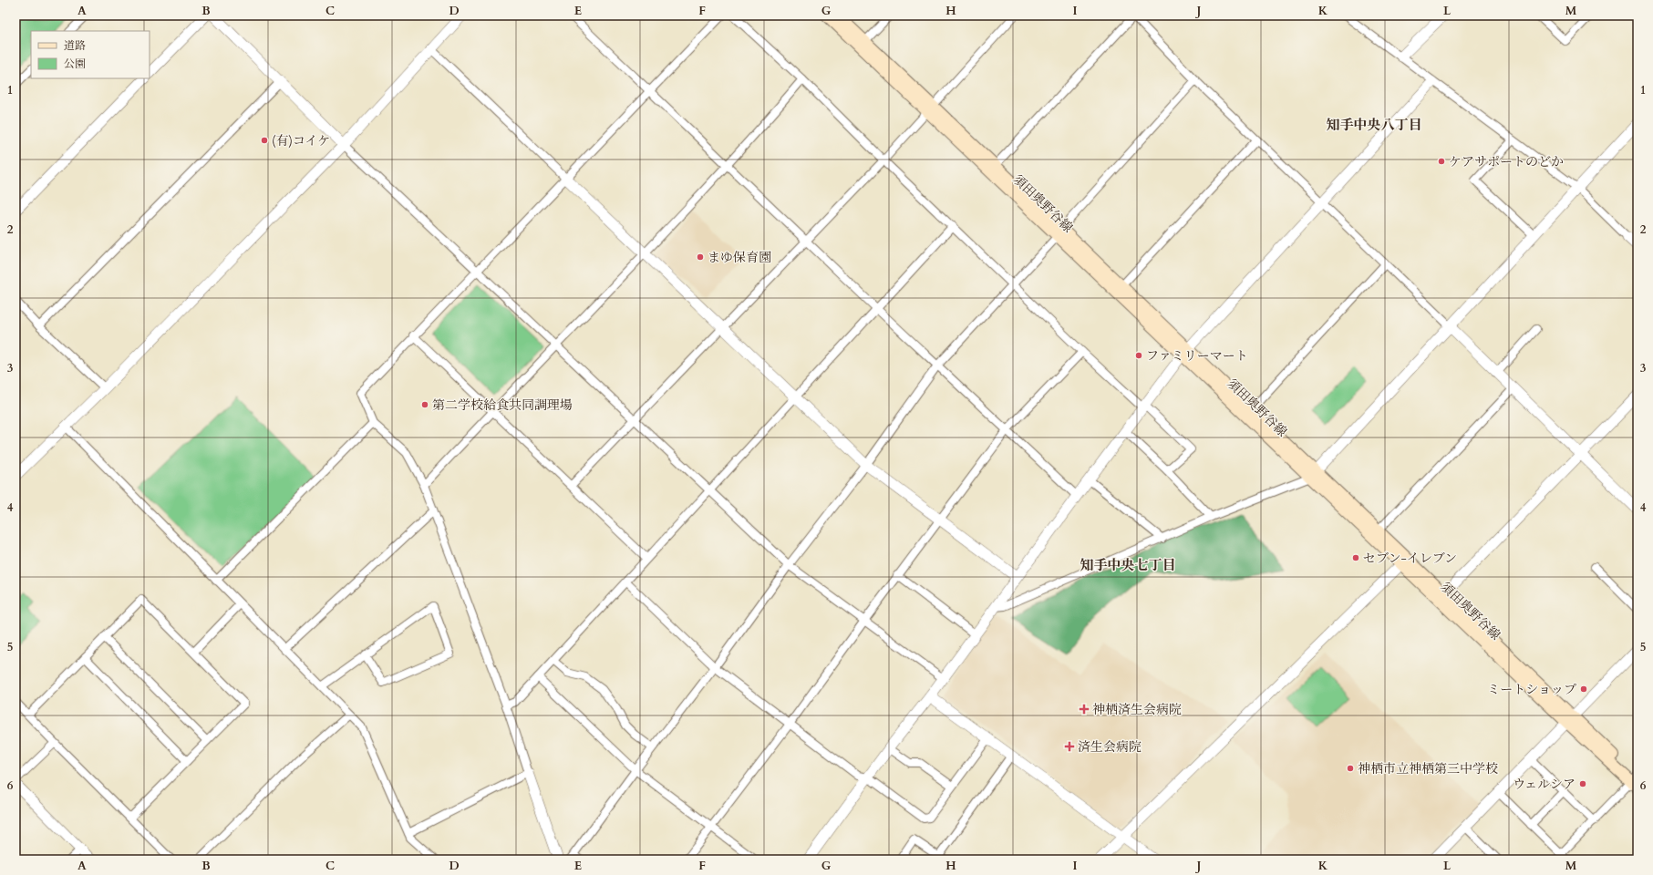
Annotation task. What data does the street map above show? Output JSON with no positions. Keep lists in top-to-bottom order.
{
  "streets": {
    "main road": ["須田奥野谷線"]
  },
  "districts": ["知手中央八丁目", "知手中央七丁目"],
  "places": {
    "other": [
      "(有)コイケ",
      "ケアサポートのどか",
      "まゆ保育園",
      "ファミリーマート",
      "第二学校給食共同調理場",
      "セブン-イレブン",
      "ミートショップ",
      "神栖市立神栖第三中学校",
      "ウェルシア"
    ],
    "health": ["神栖済生会病院", "済生会病院"]
  },
  "legend": ["道路", "公園"],
  "grid": {
    "columns": [
      "A",
      "B",
      "C",
      "D",
      "E",
      "F",
      "G",
      "H",
      "I",
      "J",
      "K",
      "L",
      "M"
    ],
    "rows": [
      "1",
      "2",
      "3",
      "4",
      "5",
      "6"
    ]
  }
}
